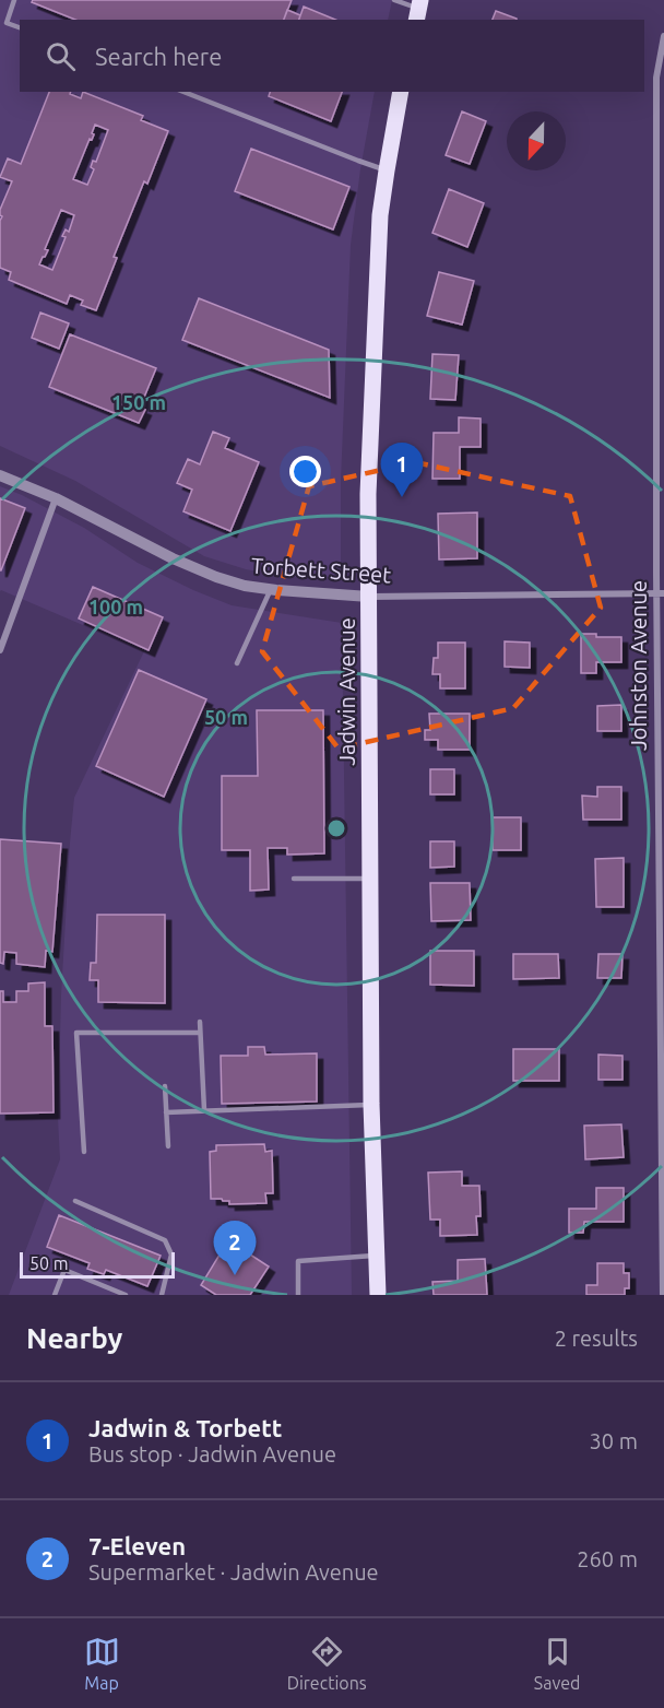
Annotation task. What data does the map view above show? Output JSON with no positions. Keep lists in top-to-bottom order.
{
  "streets": {
    "main road": ["Jadwin Avenue"],
    "street": ["Torbett Street", "Johnston Avenue"]
  },
  "crossings": [
    ["Torbett Street", "Johnston Avenue"],
    ["Torbett Street", "Jadwin Avenue"]
  ],
  "scale_bar": "50 m",
  "north": "bottom",
  "page": {
    "search": "Search here",
    "pins": ["1", "2"],
    "scale": "50 m",
    "heading": ["Nearby", "2 results"],
    "list": [
      {
        "mark": "1",
        "name": "Jadwin & Torbett",
        "note": "Bus stop · Jadwin Avenue",
        "value": "30 m"
      },
      {
        "mark": "2",
        "name": "7-Eleven",
        "note": "Supermarket · Jadwin Avenue",
        "value": "260 m"
      }
    ],
    "nav": ["Map", "Directions", "Saved"]
  },
  "rings": ["150 m", "100 m", "50 m"]
}
